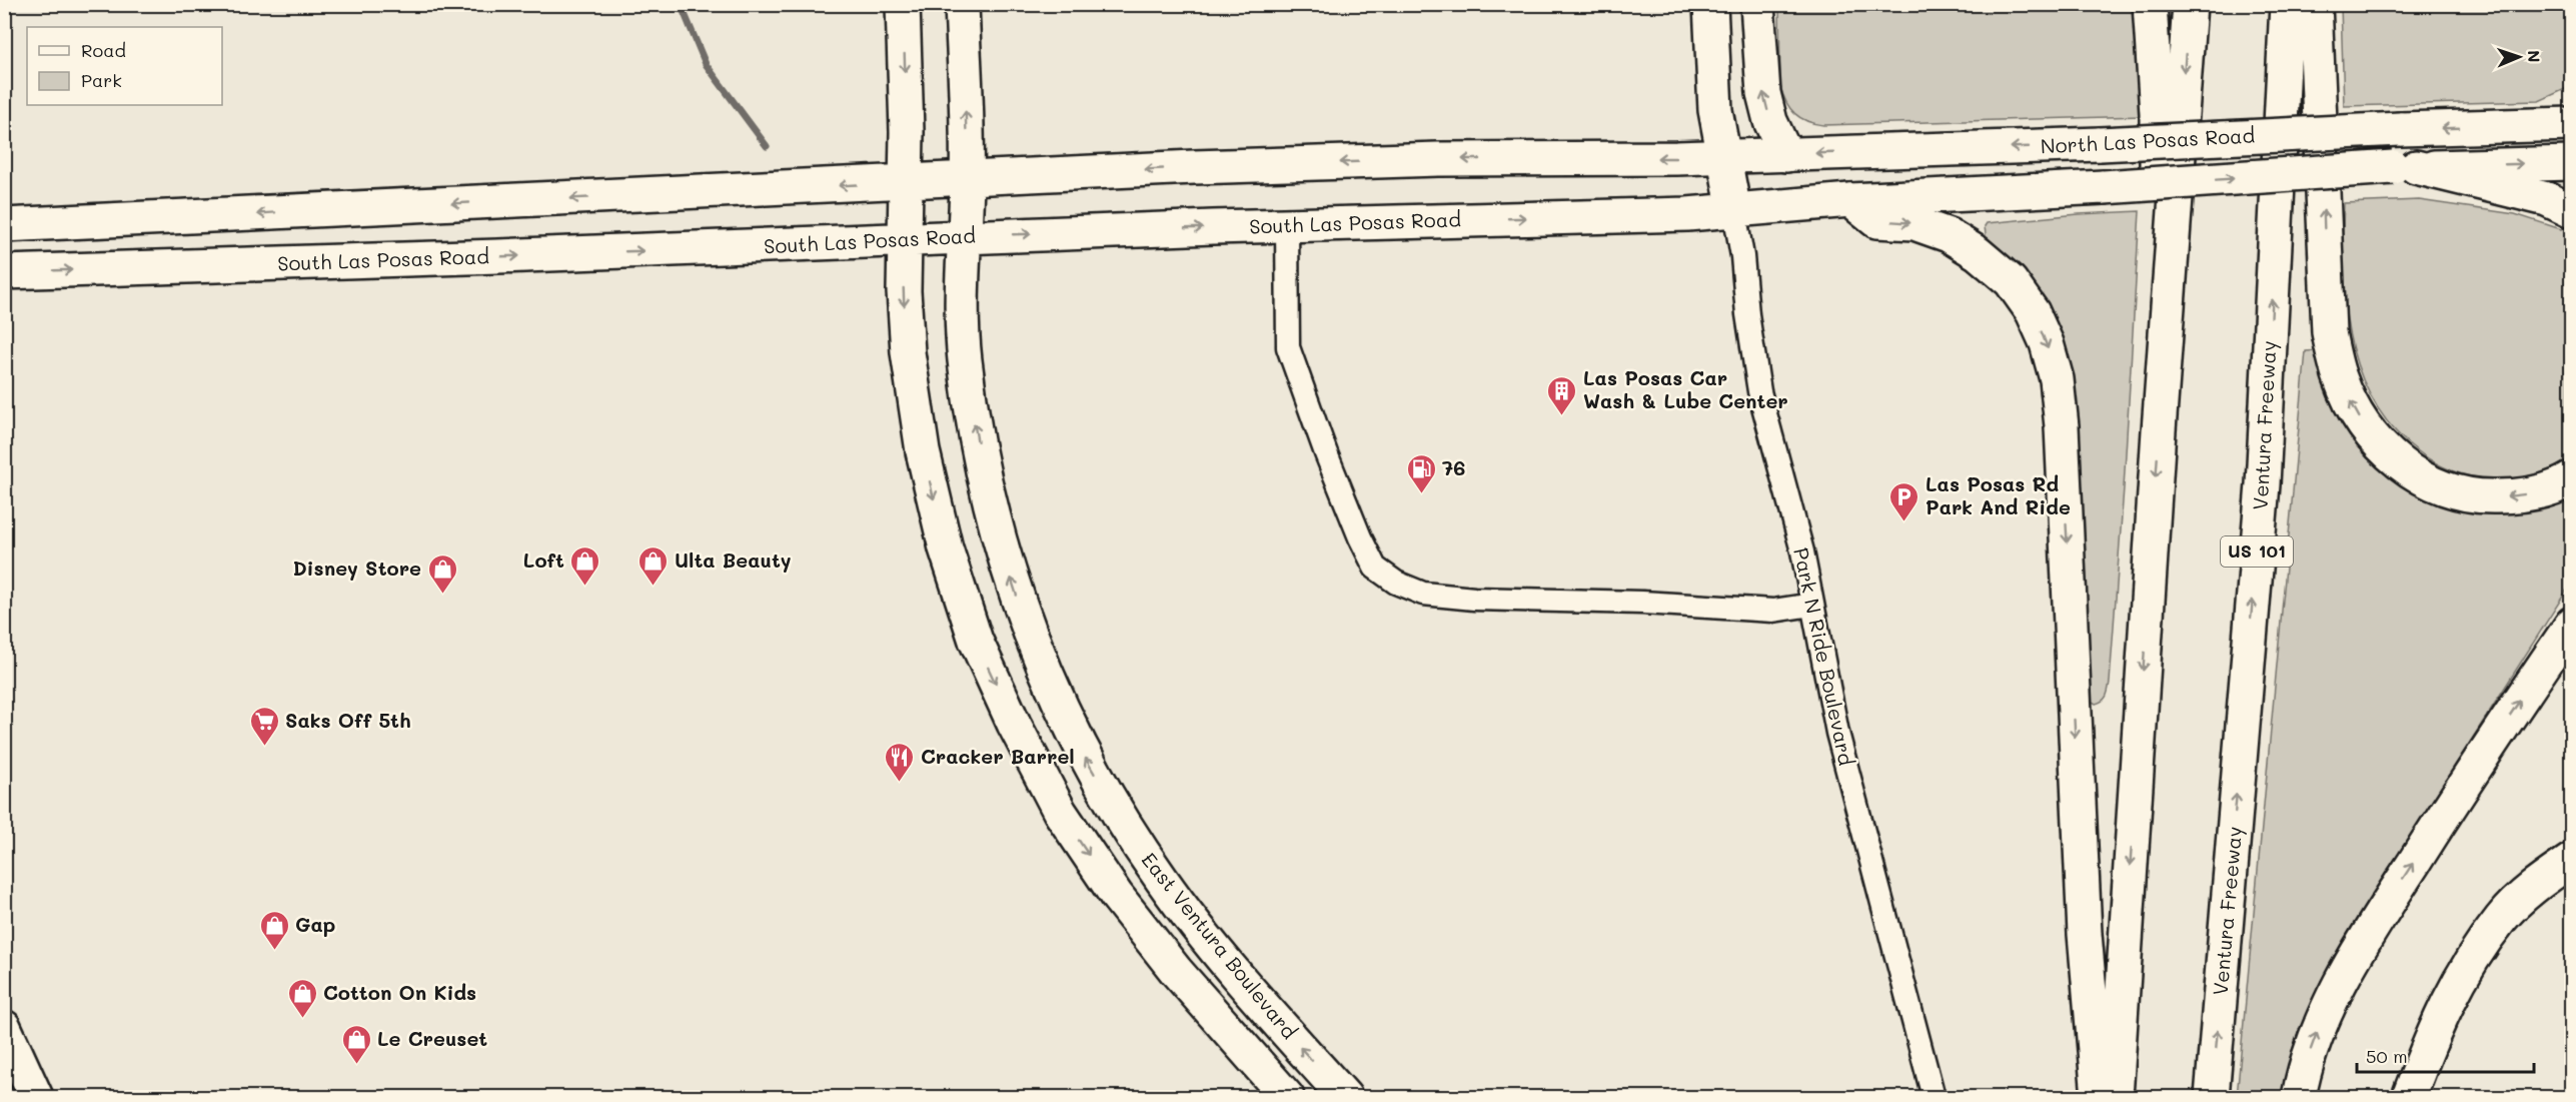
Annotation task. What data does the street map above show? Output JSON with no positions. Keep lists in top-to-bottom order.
{
  "streets": {
    "main road": [
      "North Las Posas Road",
      "South Las Posas Road",
      "Ventura Freeway",
      "US 101",
      "East Ventura Boulevard"
    ],
    "street": ["Park N Ride Boulevard"]
  },
  "crossings": [
    ["North Las Posas Road", "South Las Posas Road"],
    ["North Las Posas Road", "Park N Ride Boulevard"],
    ["South Las Posas Road", "Park N Ride Boulevard"],
    ["South Las Posas Road", "East Ventura Boulevard"]
  ],
  "places": {
    "building": ["Las Posas Car Wash & Lube Center"],
    "fuel station": ["76"],
    "parking": ["Las Posas Rd Park And Ride"],
    "shop": [
      "Loft",
      "Ulta Beauty",
      "Disney Store",
      "Gap",
      "Cotton On Kids",
      "Le Creuset"
    ],
    "supermarket": ["Saks Off 5th"],
    "restaurant": ["Cracker Barrel"]
  },
  "legend": ["Road", "Park"],
  "scale_bar": "50 m",
  "north": "right"
}
